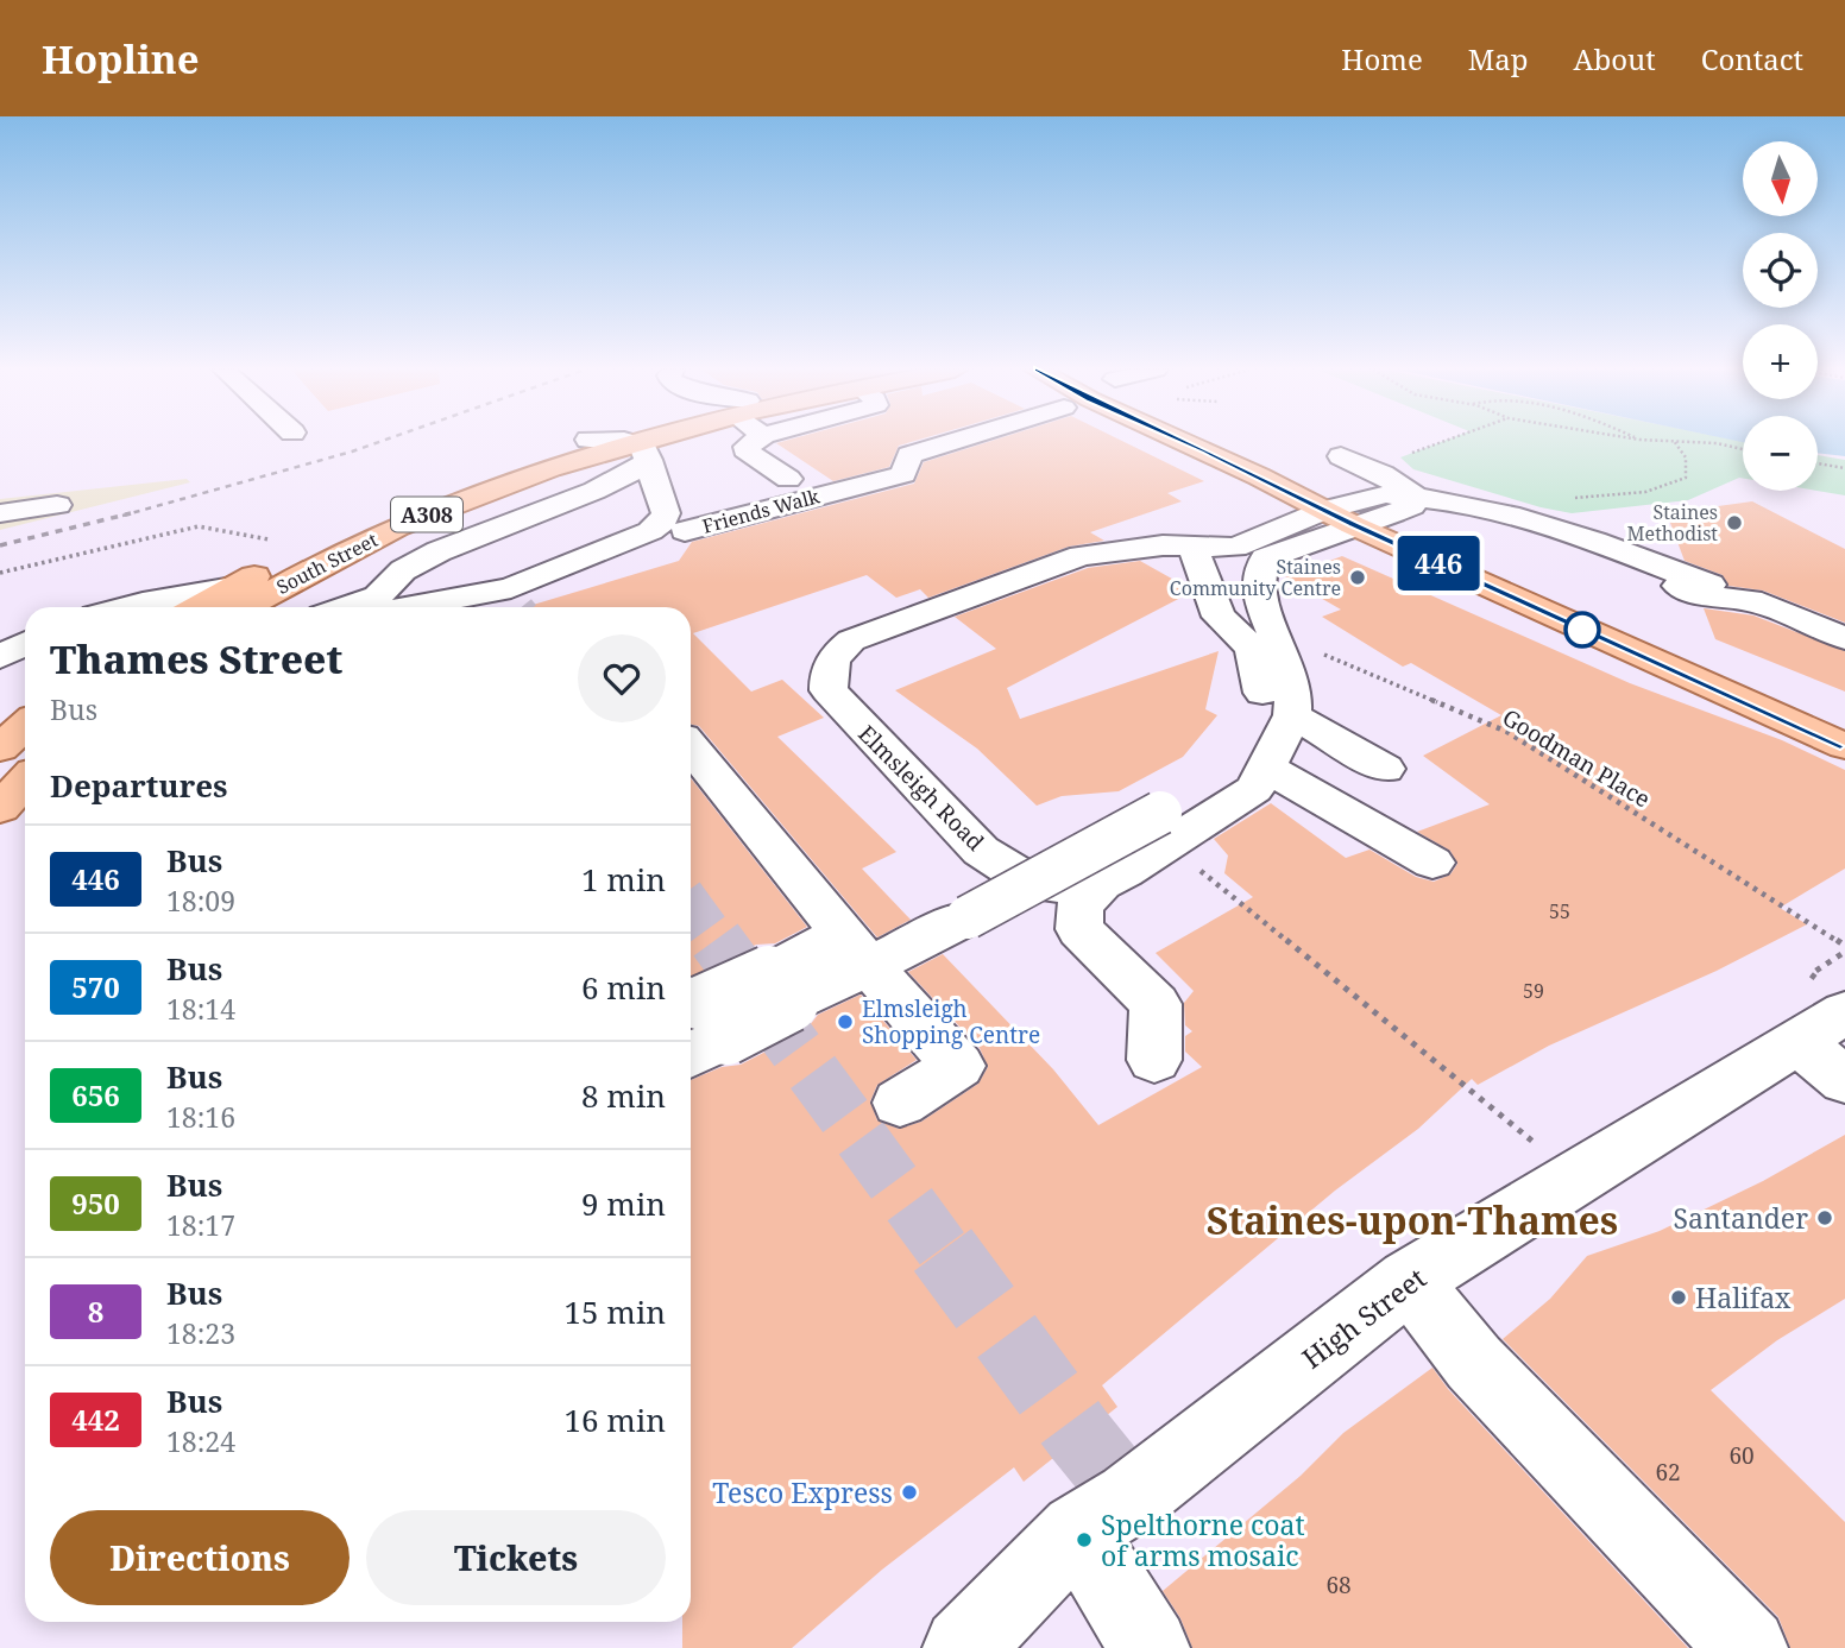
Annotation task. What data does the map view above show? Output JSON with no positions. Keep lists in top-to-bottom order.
{
  "streets": {
    "main road": ["A308", "South Street"],
    "street": ["Friends Walk", "Elmsleigh Road", "High Street"],
    "path": ["Goodman Place"]
  },
  "districts": ["Staines-upon-Thames"],
  "places": [
    "Staines Methodist",
    "Staines Community Centre",
    "Elmsleigh Shopping Centre",
    "Santander",
    "Halifax",
    "Tesco Express",
    "Spelthorne coat of arms mosaic"
  ],
  "lines": ["bus line 446"],
  "house_numbers": [
    "55",
    "59",
    "60",
    "62",
    "68"
  ],
  "north": "bottom",
  "page": {
    "header": "Hopline",
    "nav": [
      "Home",
      "Map",
      "About",
      "Contact"
    ],
    "on_map": "446",
    "map_buttons": ["+", "−"],
    "heading": [
      ["Thames Street", "Bus"],
      "Departures"
    ],
    "list": [
      {
        "mark": "446",
        "name": "Bus",
        "note": "18:09",
        "value": "1 min"
      },
      {
        "mark": "570",
        "name": "Bus",
        "note": "18:14",
        "value": "6 min"
      },
      {
        "mark": "656",
        "name": "Bus",
        "note": "18:16",
        "value": "8 min"
      },
      {
        "mark": "950",
        "name": "Bus",
        "note": "18:17",
        "value": "9 min"
      },
      {
        "mark": "8",
        "name": "Bus",
        "note": "18:23",
        "value": "15 min"
      },
      {
        "mark": "442",
        "name": "Bus",
        "note": "18:24",
        "value": "16 min"
      }
    ],
    "buttons": ["Directions", "Tickets"]
  }
}
